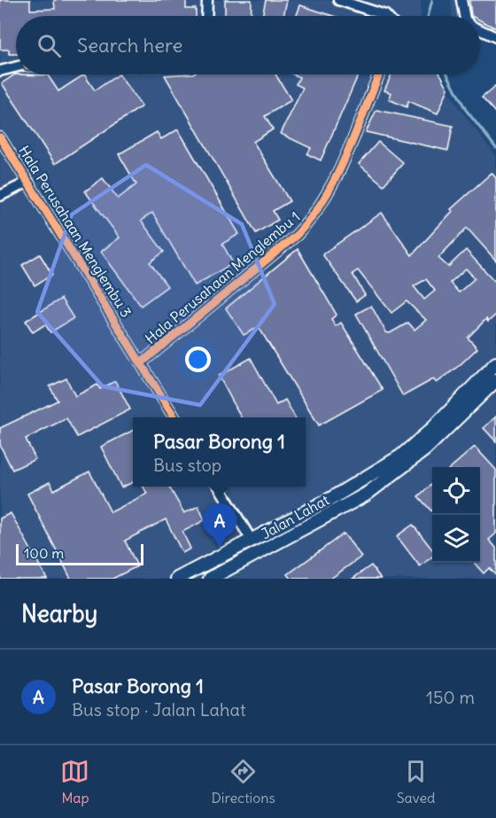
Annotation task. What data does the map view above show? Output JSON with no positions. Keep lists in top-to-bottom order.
{
  "streets": {
    "main road": ["Jalan Lahat"],
    "street": ["Hala Perusahaan Menglembu 3", "Hala Perusahaan Menglembu 1"]
  },
  "crossings": [
    ["Hala Perusahaan Menglembu 3", "Hala Perusahaan Menglembu 1"]
  ],
  "scale_bar": "100 m",
  "page": {
    "search": "Search here",
    "popup": ["Pasar Borong 1", "Bus stop"],
    "pins": "A",
    "scale": "100 m",
    "heading": "Nearby",
    "list": [
      {
        "mark": "A",
        "name": "Pasar Borong 1",
        "note": "Bus stop · Jalan Lahat",
        "value": "150 m"
      }
    ],
    "nav": ["Map", "Directions", "Saved"]
  }
}
